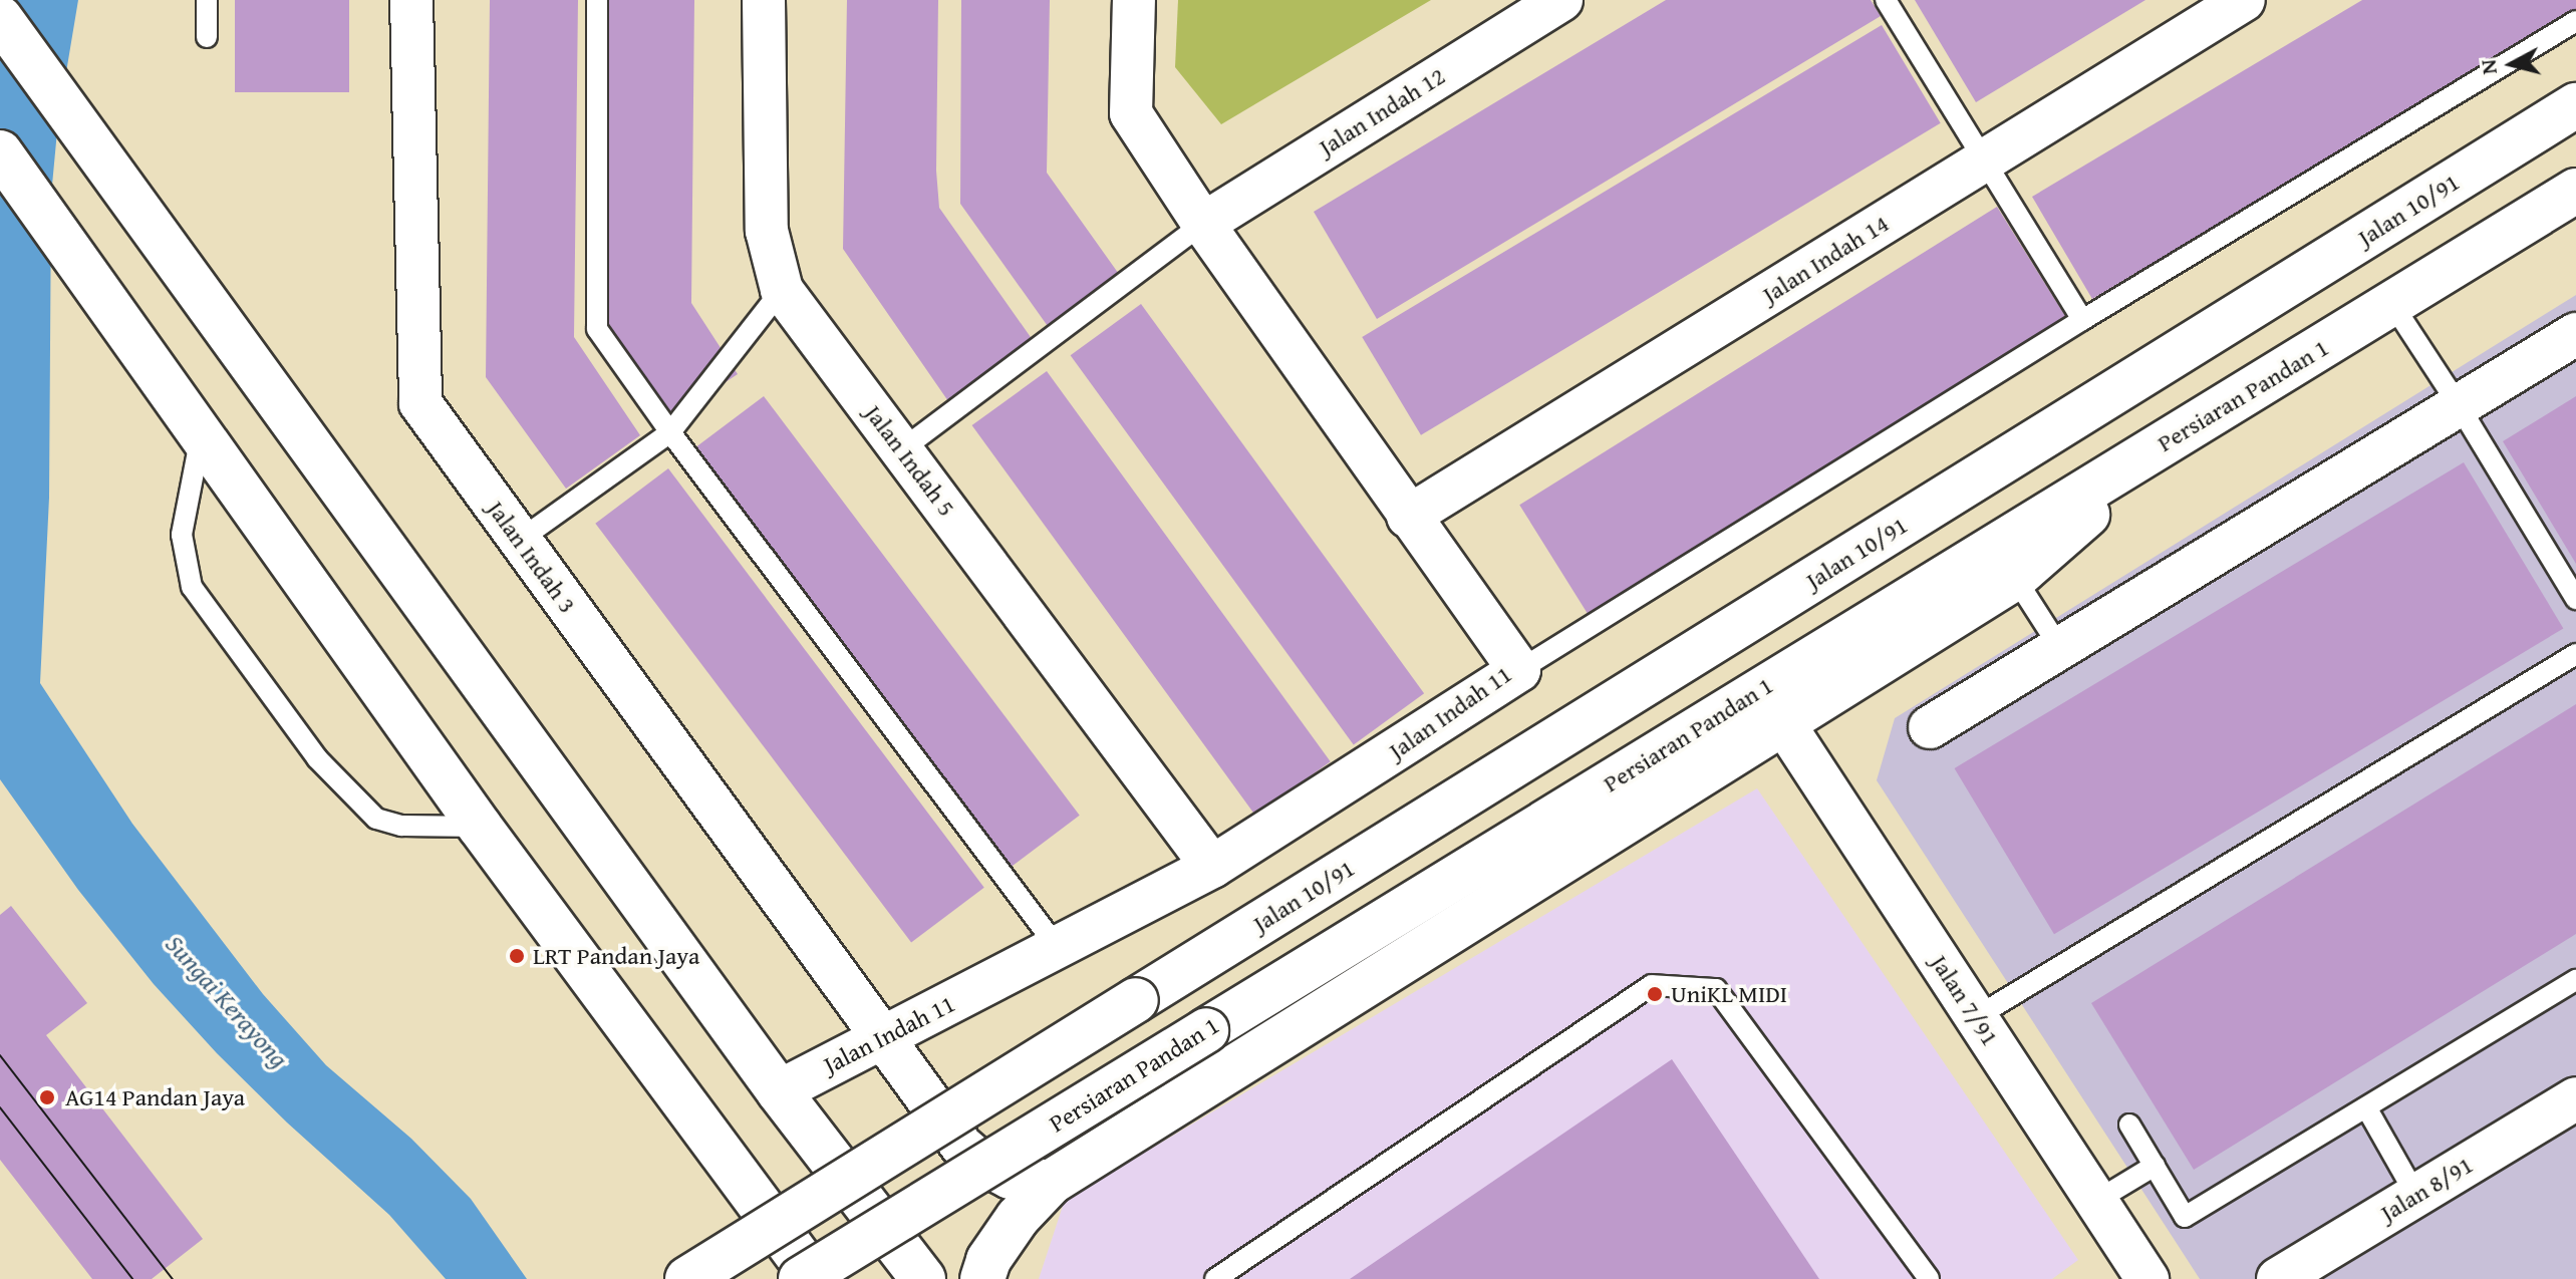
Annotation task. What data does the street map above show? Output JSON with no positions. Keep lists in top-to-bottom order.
{
  "streets": {
    "main road": ["Jalan 10/91", "Persiaran Pandan 1"],
    "street": [
      "Jalan Indah 12",
      "Jalan Indah 14",
      "Jalan Indah 5",
      "Jalan Indah 3",
      "Jalan Indah 11",
      "Jalan 7/91",
      "Jalan 8/91"
    ]
  },
  "crossings": [
    ["Jalan Indah 12", "Jalan Indah 11"],
    ["Jalan Indah 14", "Jalan Indah 11"],
    ["Jalan Indah 5", "Jalan Indah 11"],
    ["Jalan Indah 3", "Jalan Indah 11"]
  ],
  "water": ["Sungai Kerayong"],
  "places": ["LRT Pandan Jaya", "UniKL MIDI", "AG14 Pandan Jaya"],
  "north": "left"
}
